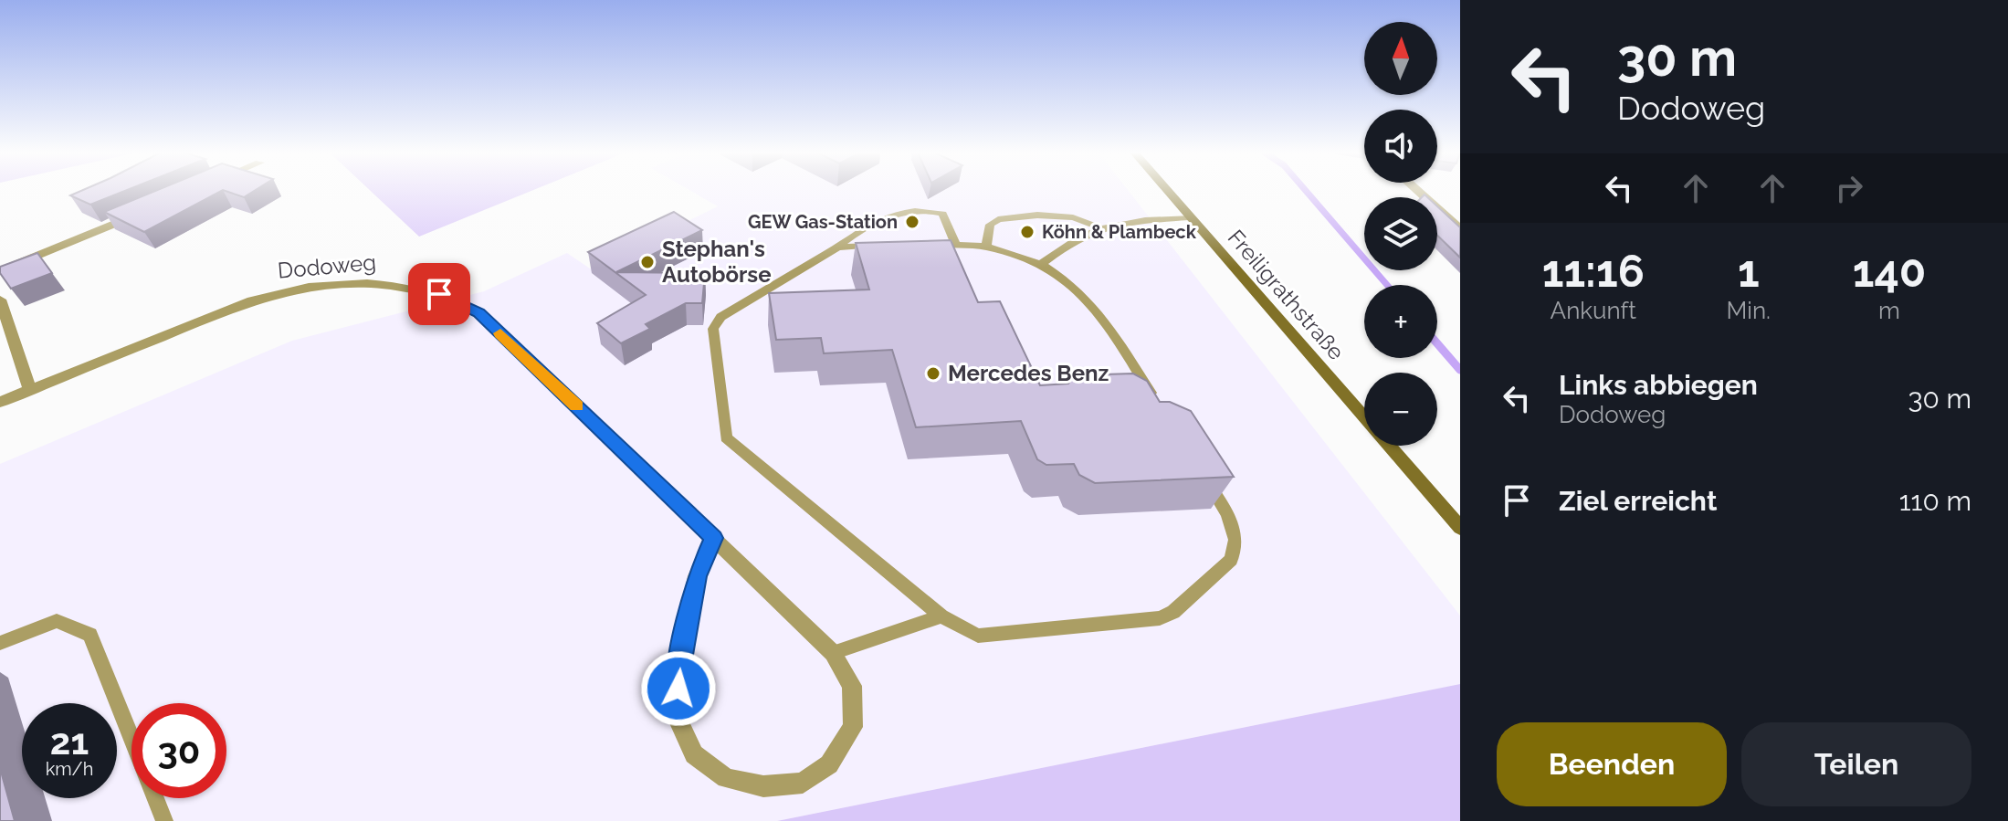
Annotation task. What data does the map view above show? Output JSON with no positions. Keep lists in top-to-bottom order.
{
  "streets": {
    "main road": ["Freiligrathstraße"],
    "street": ["Dodoweg"]
  },
  "places": [
    "GEW Gas-Station",
    "Köhn & Plambeck",
    "Stephan's Autobörse",
    "Mercedes Benz"
  ],
  "north": "top",
  "page": {
    "turn": ["30 m", "Dodoweg"],
    "map_buttons": ["+", "−"],
    "eta": [
      "11:16",
      "Ankunft",
      "1",
      "Min.",
      "140",
      "m"
    ],
    "list": [
      {
        "name": "Links abbiegen",
        "note": "Dodoweg",
        "value": "30 m"
      },
      {
        "name": "Ziel erreicht",
        "value": "110 m"
      }
    ],
    "speed": "21 km/h",
    "limit": "30",
    "buttons": ["Beenden", "Teilen"]
  }
}
